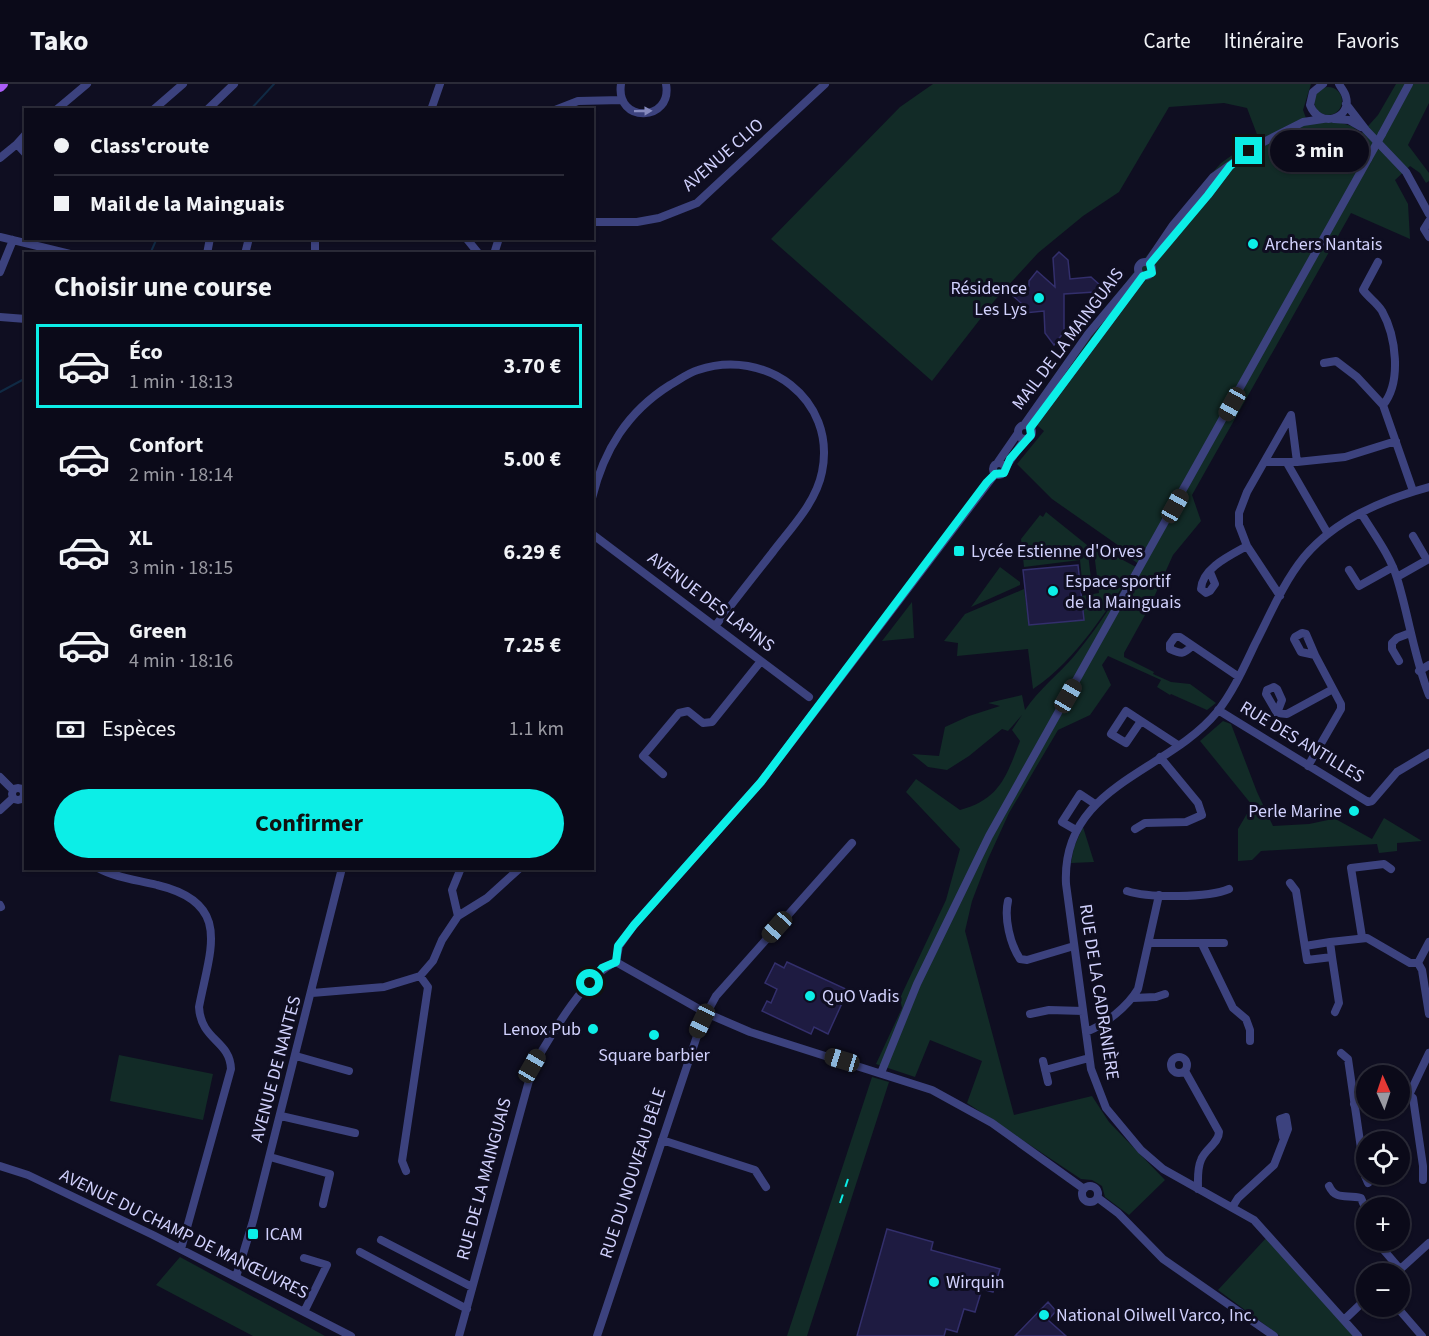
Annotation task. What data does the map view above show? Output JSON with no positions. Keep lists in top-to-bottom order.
{
  "streets": {
    "street": [
      "AVENUE CLIO",
      "MAIL DE LA MAINGUAIS",
      "AVENUE DES LAPINS",
      "RUE DES ANTILLES",
      "RUE DE LA CADRANIÈRE",
      "AVENUE DE NANTES",
      "RUE DU NOUVEAU BÊLE",
      "RUE DE LA MAINGUAIS",
      "AVENUE DU CHAMP DE MANŒUVRES"
    ]
  },
  "crossings": [
    ["RUE DES ANTILLES", "RUE DE LA CADRANIÈRE"],
    ["AVENUE DE NANTES", "AVENUE DU CHAMP DE MANŒUVRES"]
  ],
  "places": {
    "other": [
      "Archers Nantais",
      "Résidence Les Lys",
      "Espace sportif de la Mainguais",
      "Perle Marine",
      "QuO Vadis",
      "Lenox Pub",
      "Square barbier",
      "Wirquin",
      "National Oilwell Varco, Inc."
    ],
    "transit": ["Lycée Estienne d'Orves", "ICAM"]
  },
  "north": "top",
  "page": {
    "header": "Tako",
    "nav": ["Carte", "Itinéraire", "Favoris"],
    "banner": ["Class'croute", "Mail de la Mainguais"],
    "bubble": "3 min",
    "heading": "Choisir une course",
    "list": [
      {
        "name": "Éco",
        "note": "1 min · 18:13",
        "value": "3.70 €"
      },
      {
        "name": "Confort",
        "note": "2 min · 18:14",
        "value": "5.00 €"
      },
      {
        "name": "XL",
        "note": "3 min · 18:15",
        "value": "6.29 €"
      },
      {
        "name": "Green",
        "note": "4 min · 18:16",
        "value": "7.25 €"
      }
    ],
    "pay": ["Espèces", "1.1 km"],
    "buttons": "Confirmer",
    "map_buttons": ["+", "−"]
  }
}
